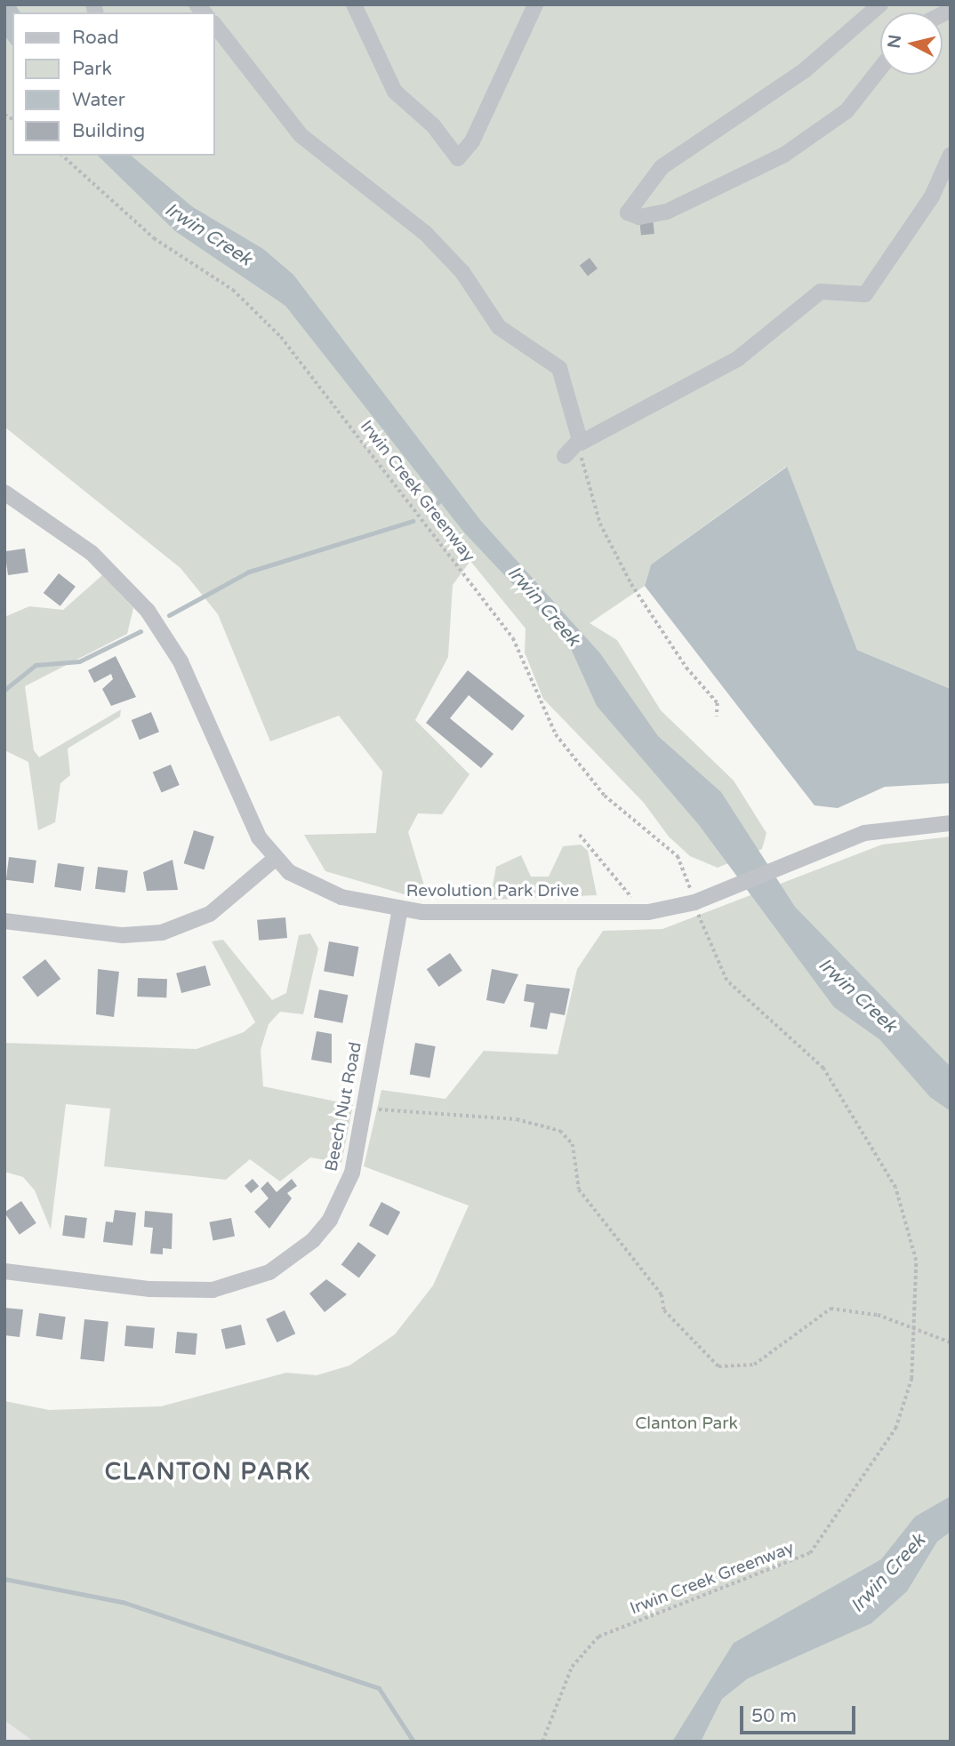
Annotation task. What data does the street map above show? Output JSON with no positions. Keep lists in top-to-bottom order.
{
  "streets": {
    "street": ["Revolution Park Drive", "Beech Nut Road"],
    "path": ["Irwin Creek Greenway"]
  },
  "crossings": [
    ["Revolution Park Drive", "Beech Nut Road"]
  ],
  "districts": ["CLANTON PARK"],
  "water": ["Irwin Creek"],
  "parks": ["Clanton Park"],
  "legend": [
    "Road",
    "Park",
    "Water",
    "Building"
  ],
  "scale_bar": "50 m",
  "north": "left"
}
